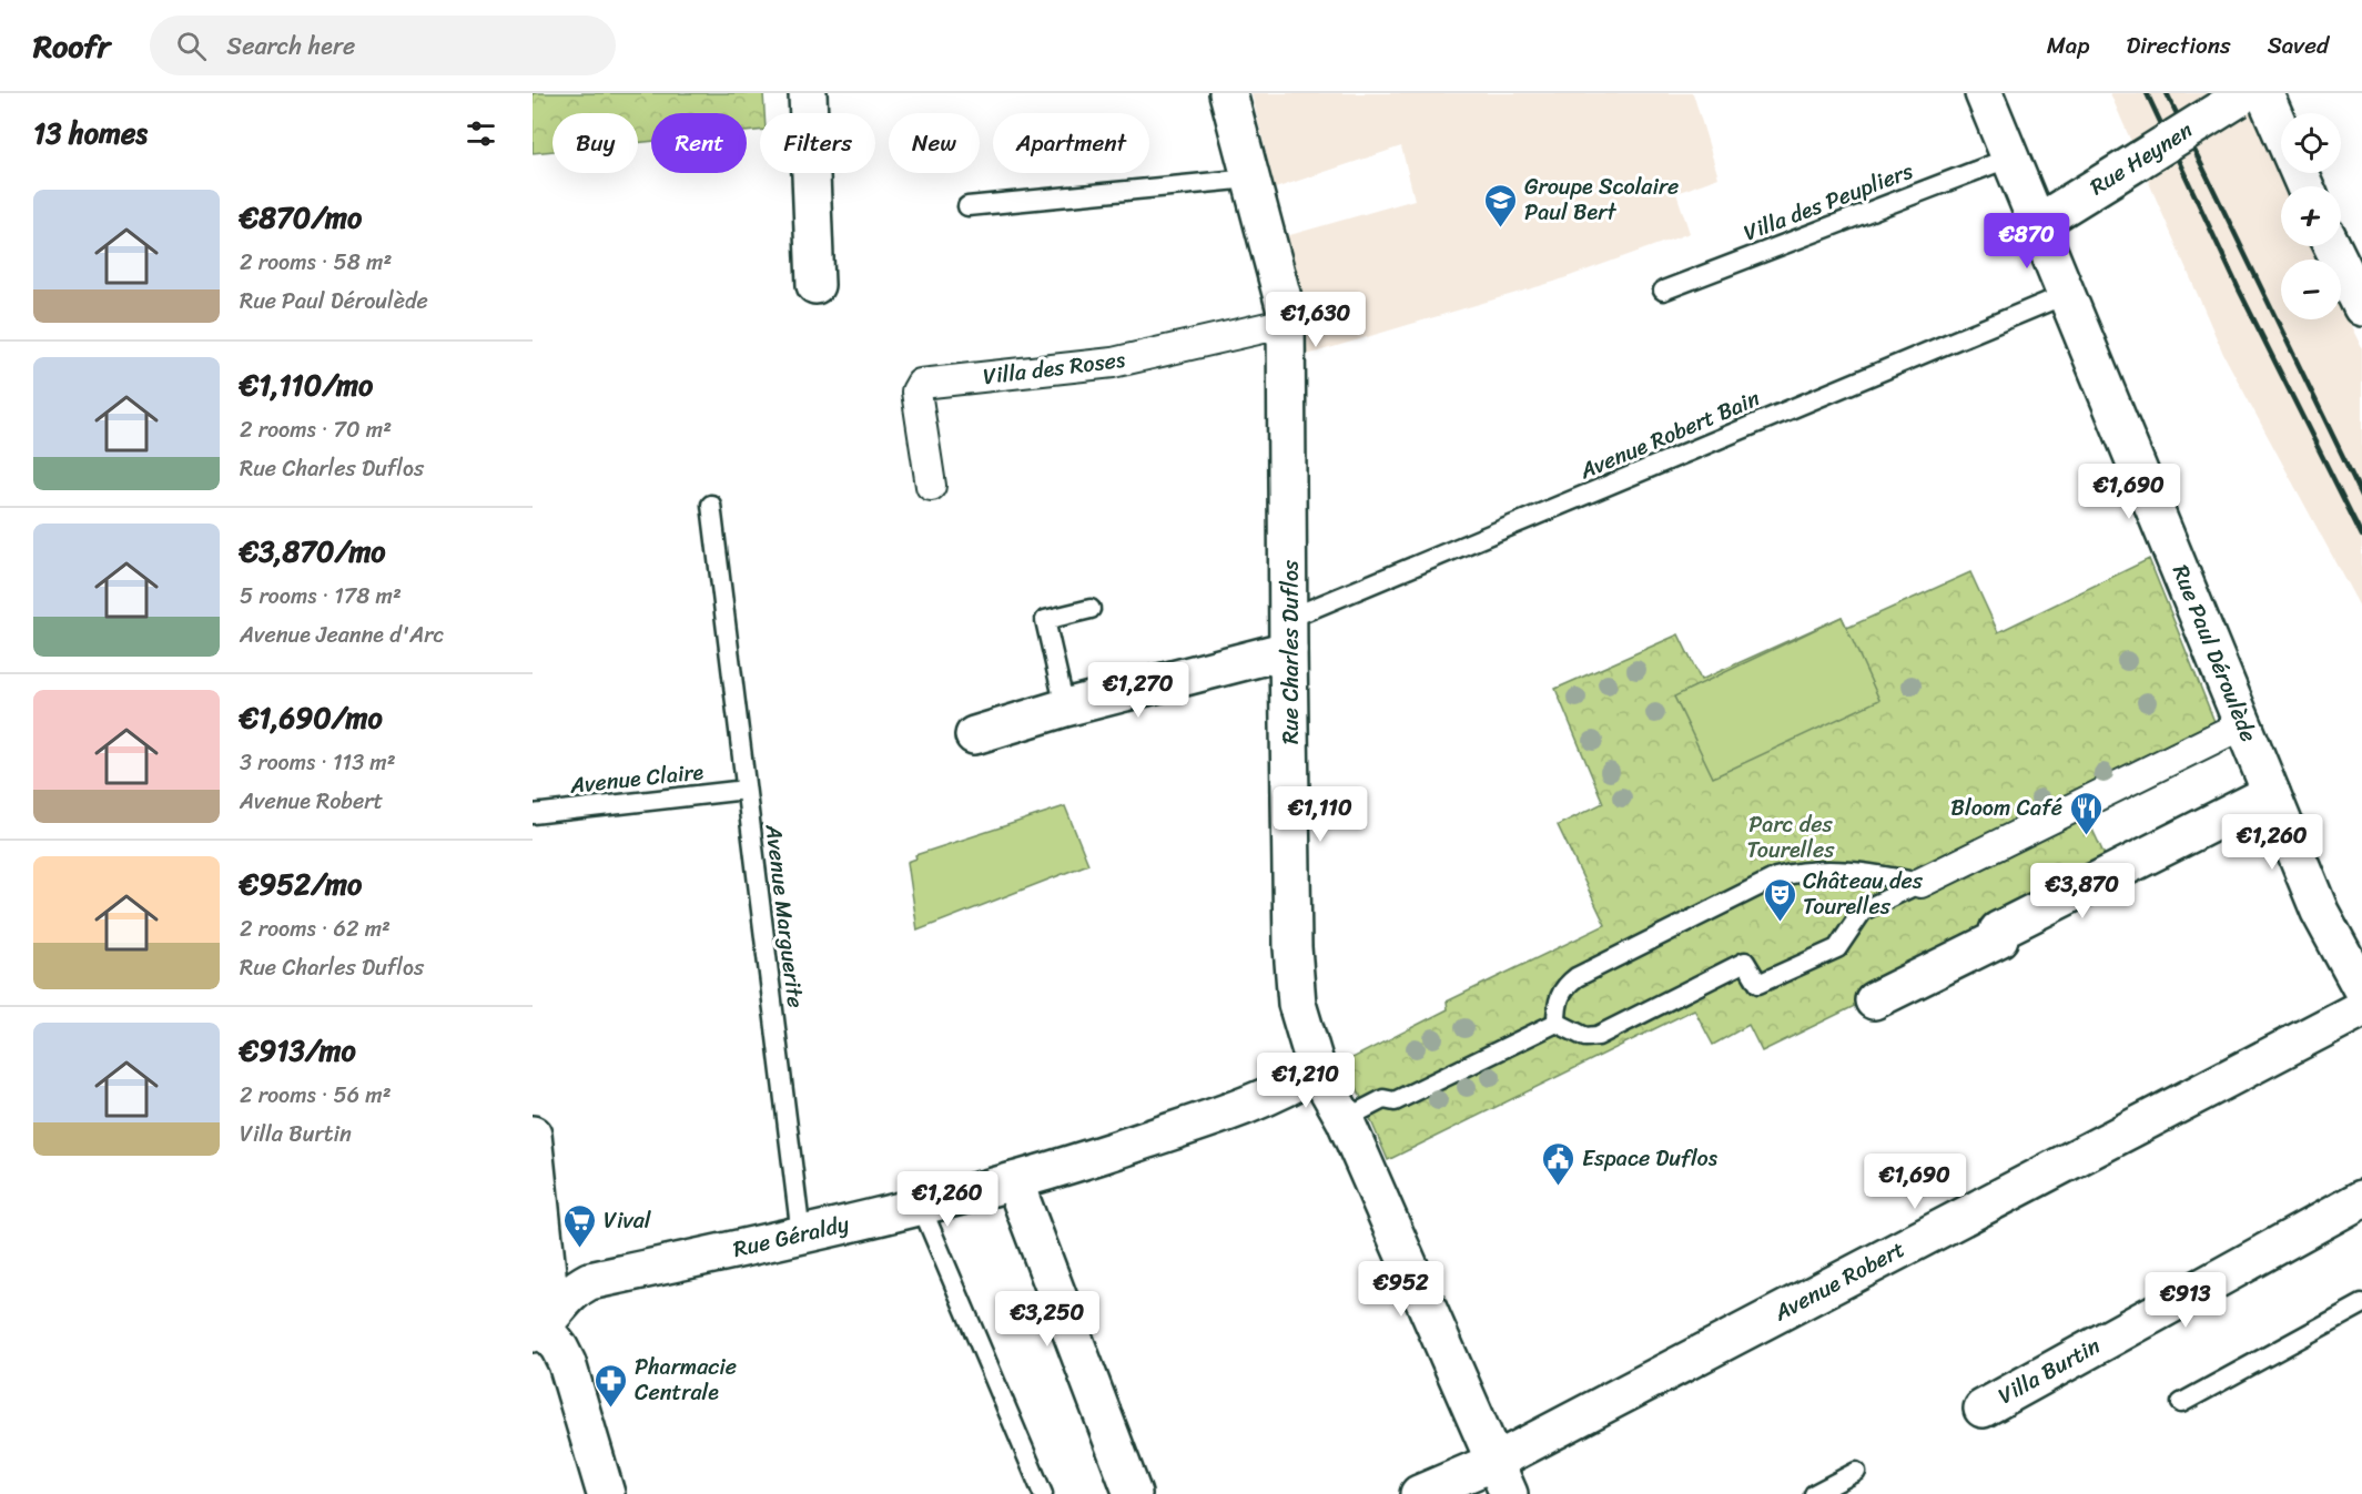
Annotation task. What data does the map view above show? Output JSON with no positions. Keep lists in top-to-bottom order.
{
  "streets": {
    "street": [
      "Rue Heynen",
      "Villa des Roses",
      "Rue Charles Duflos",
      "Rue Paul Déroulède",
      "Rue Géraldy",
      "Avenue Robert",
      "Villa Burtin"
    ],
    "lane": [
      "Villa des Peupliers",
      "Avenue Robert Bain",
      "Avenue Claire",
      "Avenue Marguerite"
    ]
  },
  "crossings": [
    ["Rue Heynen", "Rue Paul Déroulède"],
    ["Villa des Peupliers", "Rue Paul Déroulède"],
    ["Villa des Roses", "Rue Charles Duflos"],
    ["Avenue Robert Bain", "Rue Charles Duflos"],
    ["Avenue Robert Bain", "Rue Paul Déroulède"],
    ["Rue Charles Duflos", "Rue Géraldy"],
    ["Rue Charles Duflos", "Avenue Robert"],
    ["Avenue Claire", "Avenue Marguerite"],
    ["Avenue Marguerite", "Rue Géraldy"]
  ],
  "parks": ["Parc des Tourelles"],
  "places": {
    "school or university": ["Groupe Scolaire Paul Bert"],
    "restaurant": ["Bloom Café"],
    "theatre": ["Château des Tourelles"],
    "public building": ["Espace Duflos"],
    "supermarket": ["Vival"],
    "pharmacy": ["Pharmacie Centrale"]
  },
  "page": {
    "header": "Roofr",
    "search": "Search here",
    "nav": ["Map", "Directions", "Saved"],
    "heading": "13 homes",
    "map_buttons": ["+", "−"],
    "chip": [
      "Buy",
      "Rent",
      "Filters",
      "New",
      "Apartment"
    ],
    "list": [
      {
        "name": "€870/mo",
        "note": "2 rooms · 58 m² · Rue Paul Déroulède"
      },
      {
        "name": "€1,110/mo",
        "note": "2 rooms · 70 m² · Rue Charles Duflos"
      },
      {
        "name": "€3,870/mo",
        "note": "5 rooms · 178 m² · Avenue Jeanne d'Arc"
      },
      {
        "name": "€1,690/mo",
        "note": "3 rooms · 113 m² · Avenue Robert"
      },
      {
        "name": "€952/mo",
        "note": "2 rooms · 62 m² · Rue Charles Duflos"
      },
      {
        "name": "€913/mo",
        "note": "2 rooms · 56 m² · Villa Burtin"
      }
    ],
    "price": [
      "€870",
      "€1,630",
      "€1,690",
      "€1,270",
      "€1,110",
      "€1,260",
      "€3,870",
      "€1,210",
      "€1,690",
      "€1,260",
      "€952",
      "€913",
      "€3,250"
    ]
  }
}
